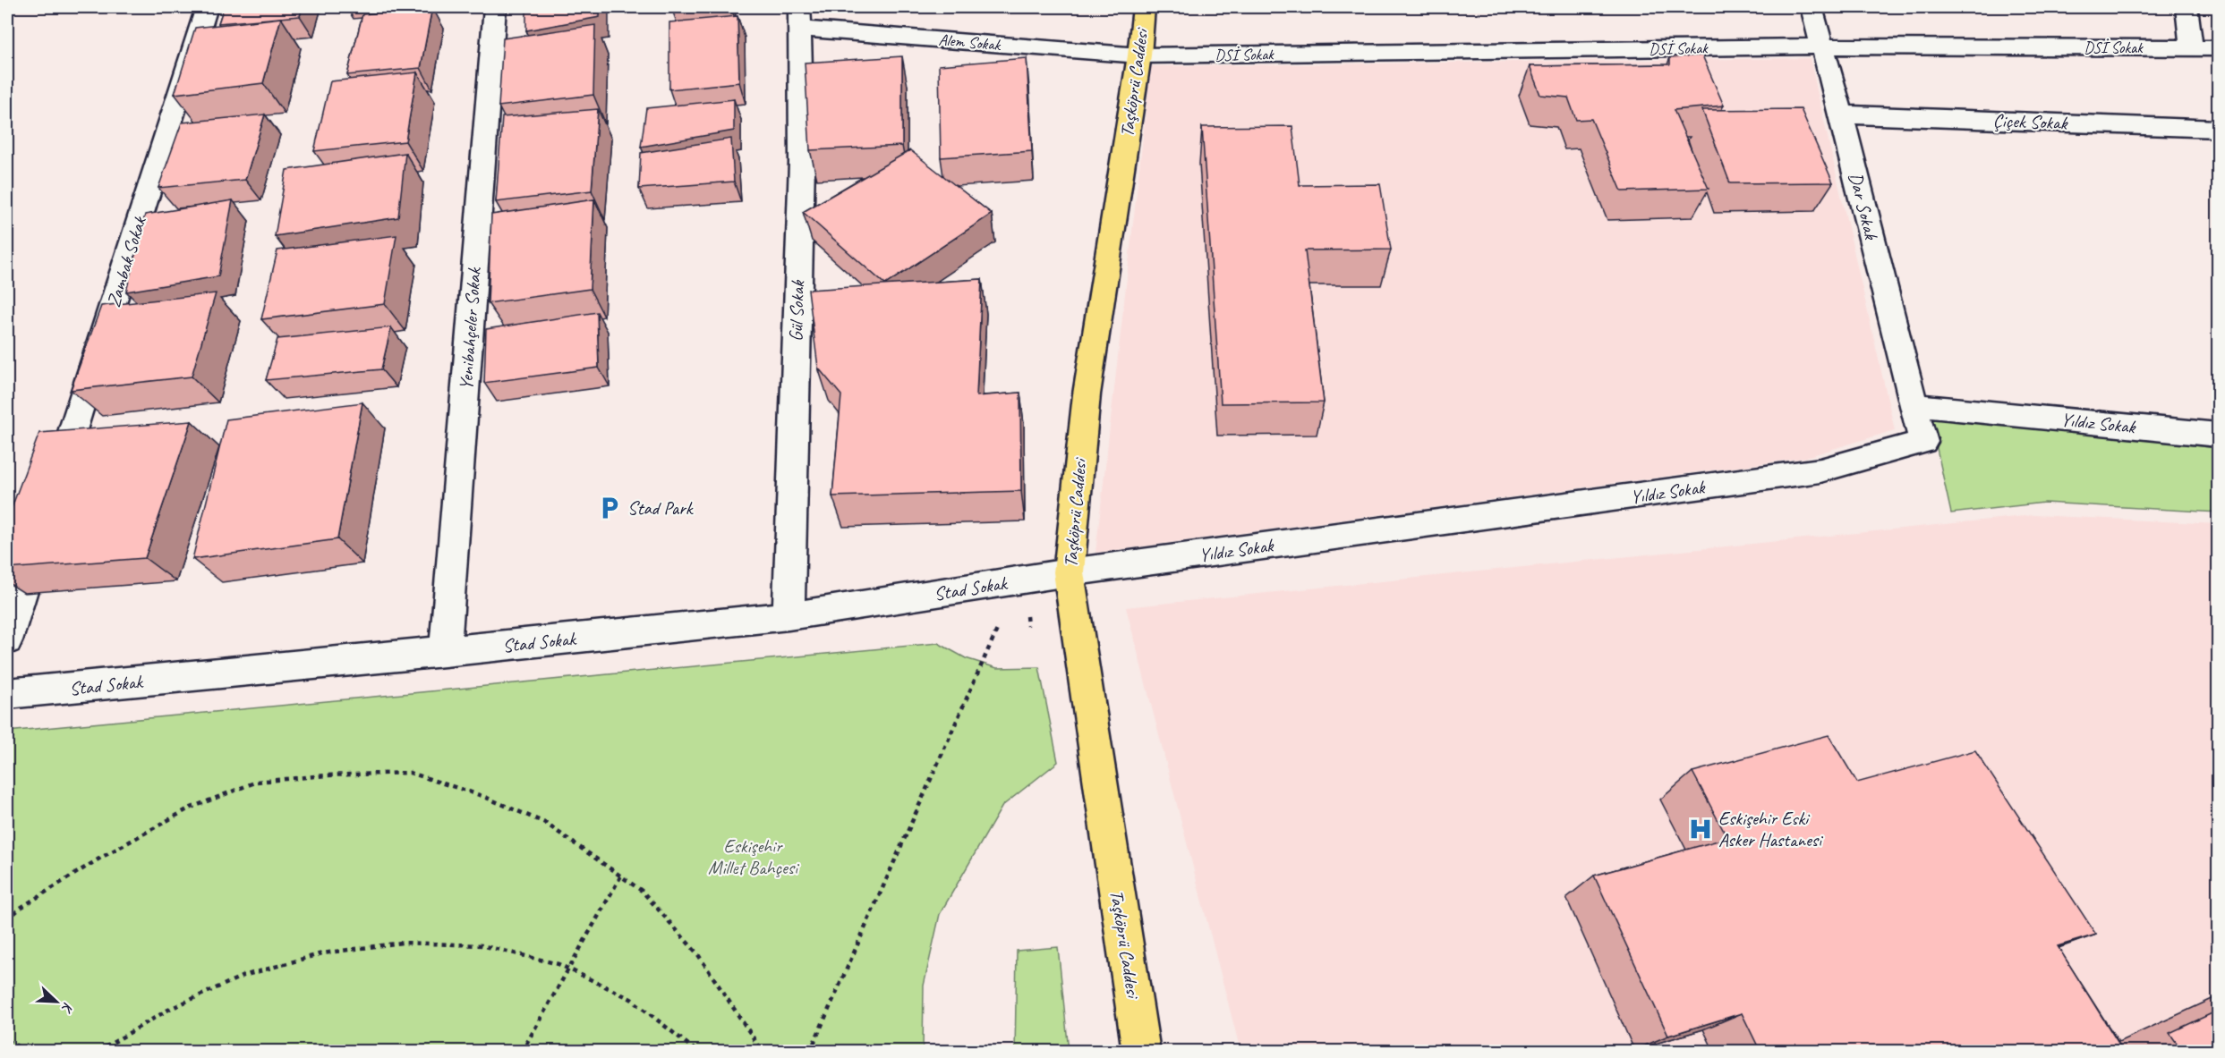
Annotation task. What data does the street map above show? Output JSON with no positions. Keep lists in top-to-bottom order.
{
  "streets": {
    "main road": ["Taşköprü Caddesi"],
    "street": [
      "Alem Sokak",
      "DSİ Sokak",
      "Çiçek Sokak",
      "Dar Sokak",
      "Zambak Sokak",
      "Gül Sokak",
      "Yenibahçeler Sokak",
      "Yıldız Sokak",
      "Stad Sokak"
    ]
  },
  "crossings": [
    ["Alem Sokak", "DSİ Sokak"],
    ["Alem Sokak", "Taşköprü Caddesi"],
    ["Alem Sokak", "Gül Sokak"],
    ["DSİ Sokak", "Taşköprü Caddesi"],
    ["DSİ Sokak", "Dar Sokak"],
    ["Taşköprü Caddesi", "Yıldız Sokak"],
    ["Taşköprü Caddesi", "Stad Sokak"],
    ["Çiçek Sokak", "Dar Sokak"],
    ["Dar Sokak", "Yıldız Sokak"],
    ["Gül Sokak", "Stad Sokak"],
    ["Yenibahçeler Sokak", "Stad Sokak"],
    ["Yıldız Sokak", "Stad Sokak"]
  ],
  "parks": ["Eskişehir Millet Bahçesi"],
  "places": {
    "parking": ["Stad Park"],
    "hospital": ["Eskişehir Eski Asker Hastanesi"]
  },
  "north": "bottom right"
}
